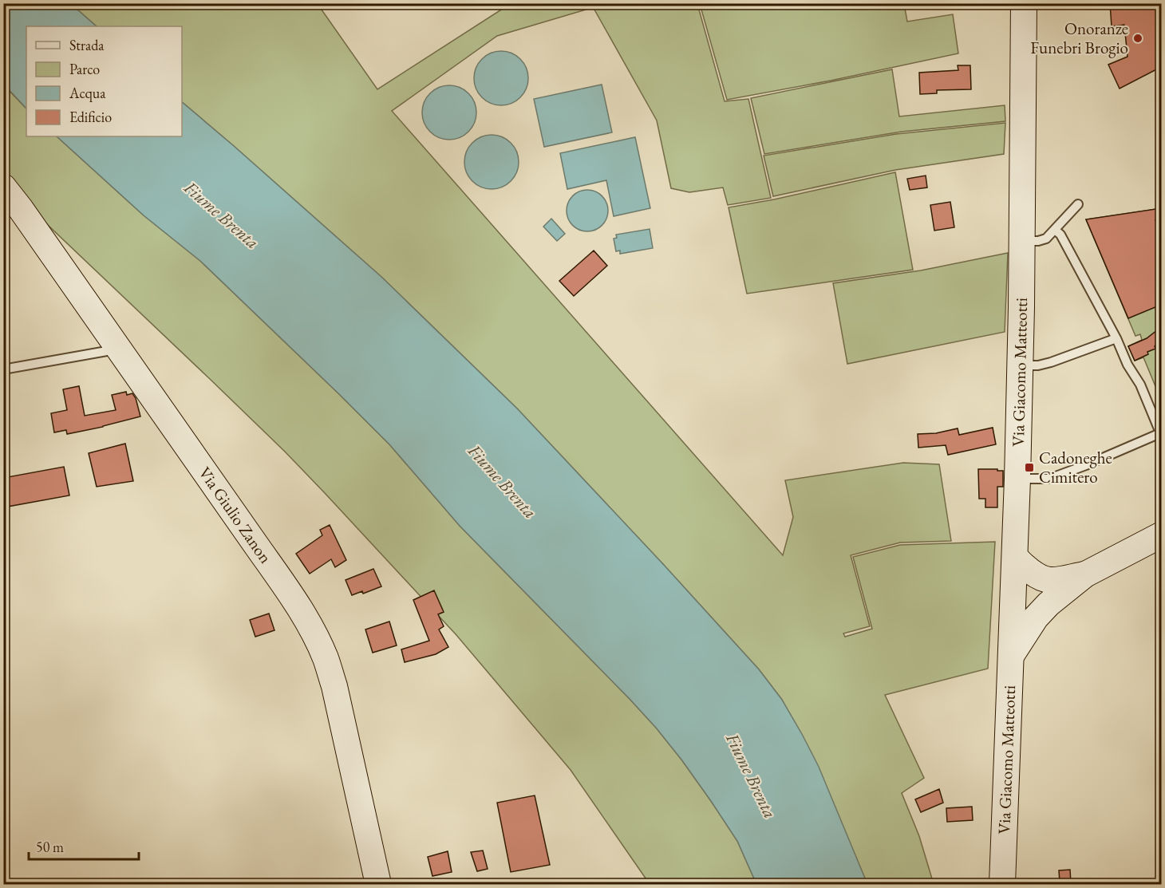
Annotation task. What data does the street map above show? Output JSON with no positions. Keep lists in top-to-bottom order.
{
  "streets": {
    "street": ["Via Giacomo Matteotti", "Via Giulio Zanon"]
  },
  "water": ["Fiume Brenta"],
  "places": {
    "other": ["Onoranze Funebri Brogio"],
    "transit": ["Cadoneghe Cimitero"]
  },
  "legend": [
    "Strada",
    "Parco",
    "Acqua",
    "Edificio"
  ],
  "scale_bar": "50 m"
}
